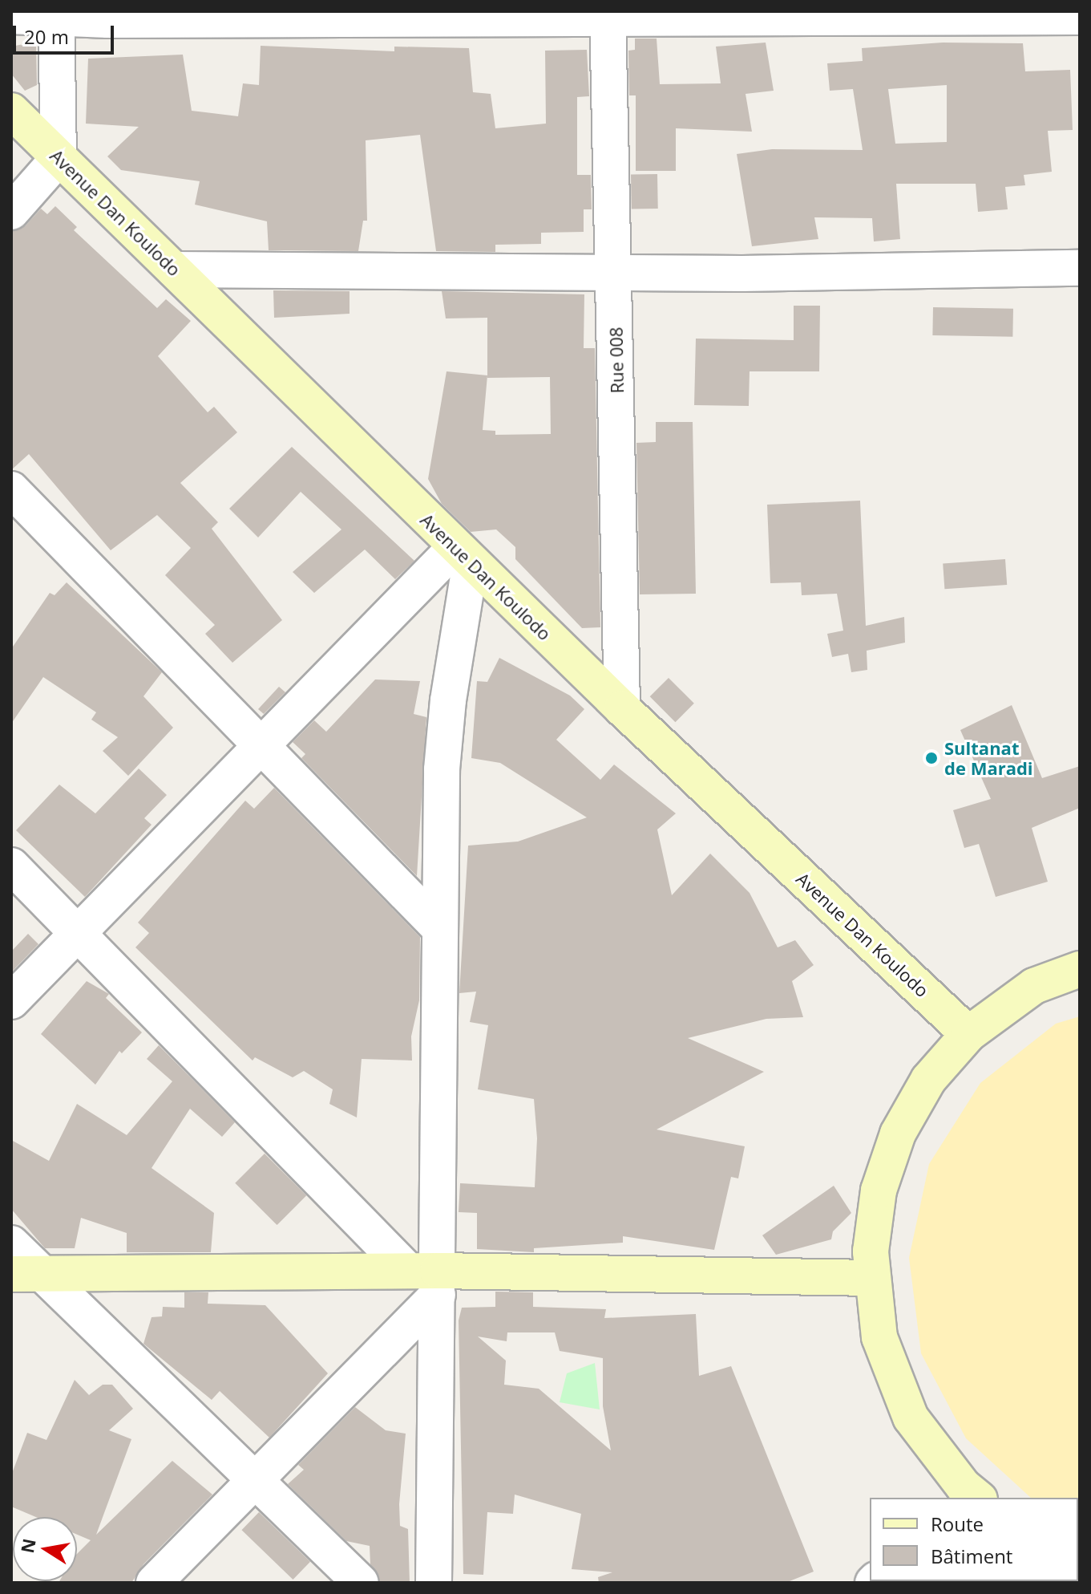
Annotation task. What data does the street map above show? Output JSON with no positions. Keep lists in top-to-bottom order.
{
  "streets": {
    "street": ["Avenue Dan Koulodo", "Rue 008"]
  },
  "crossings": [
    ["Avenue Dan Koulodo", "Rue 008"]
  ],
  "places": ["Sultanat de Maradi"],
  "legend": ["Route", "Bâtiment"],
  "scale_bar": "20 m",
  "north": "left"
}
